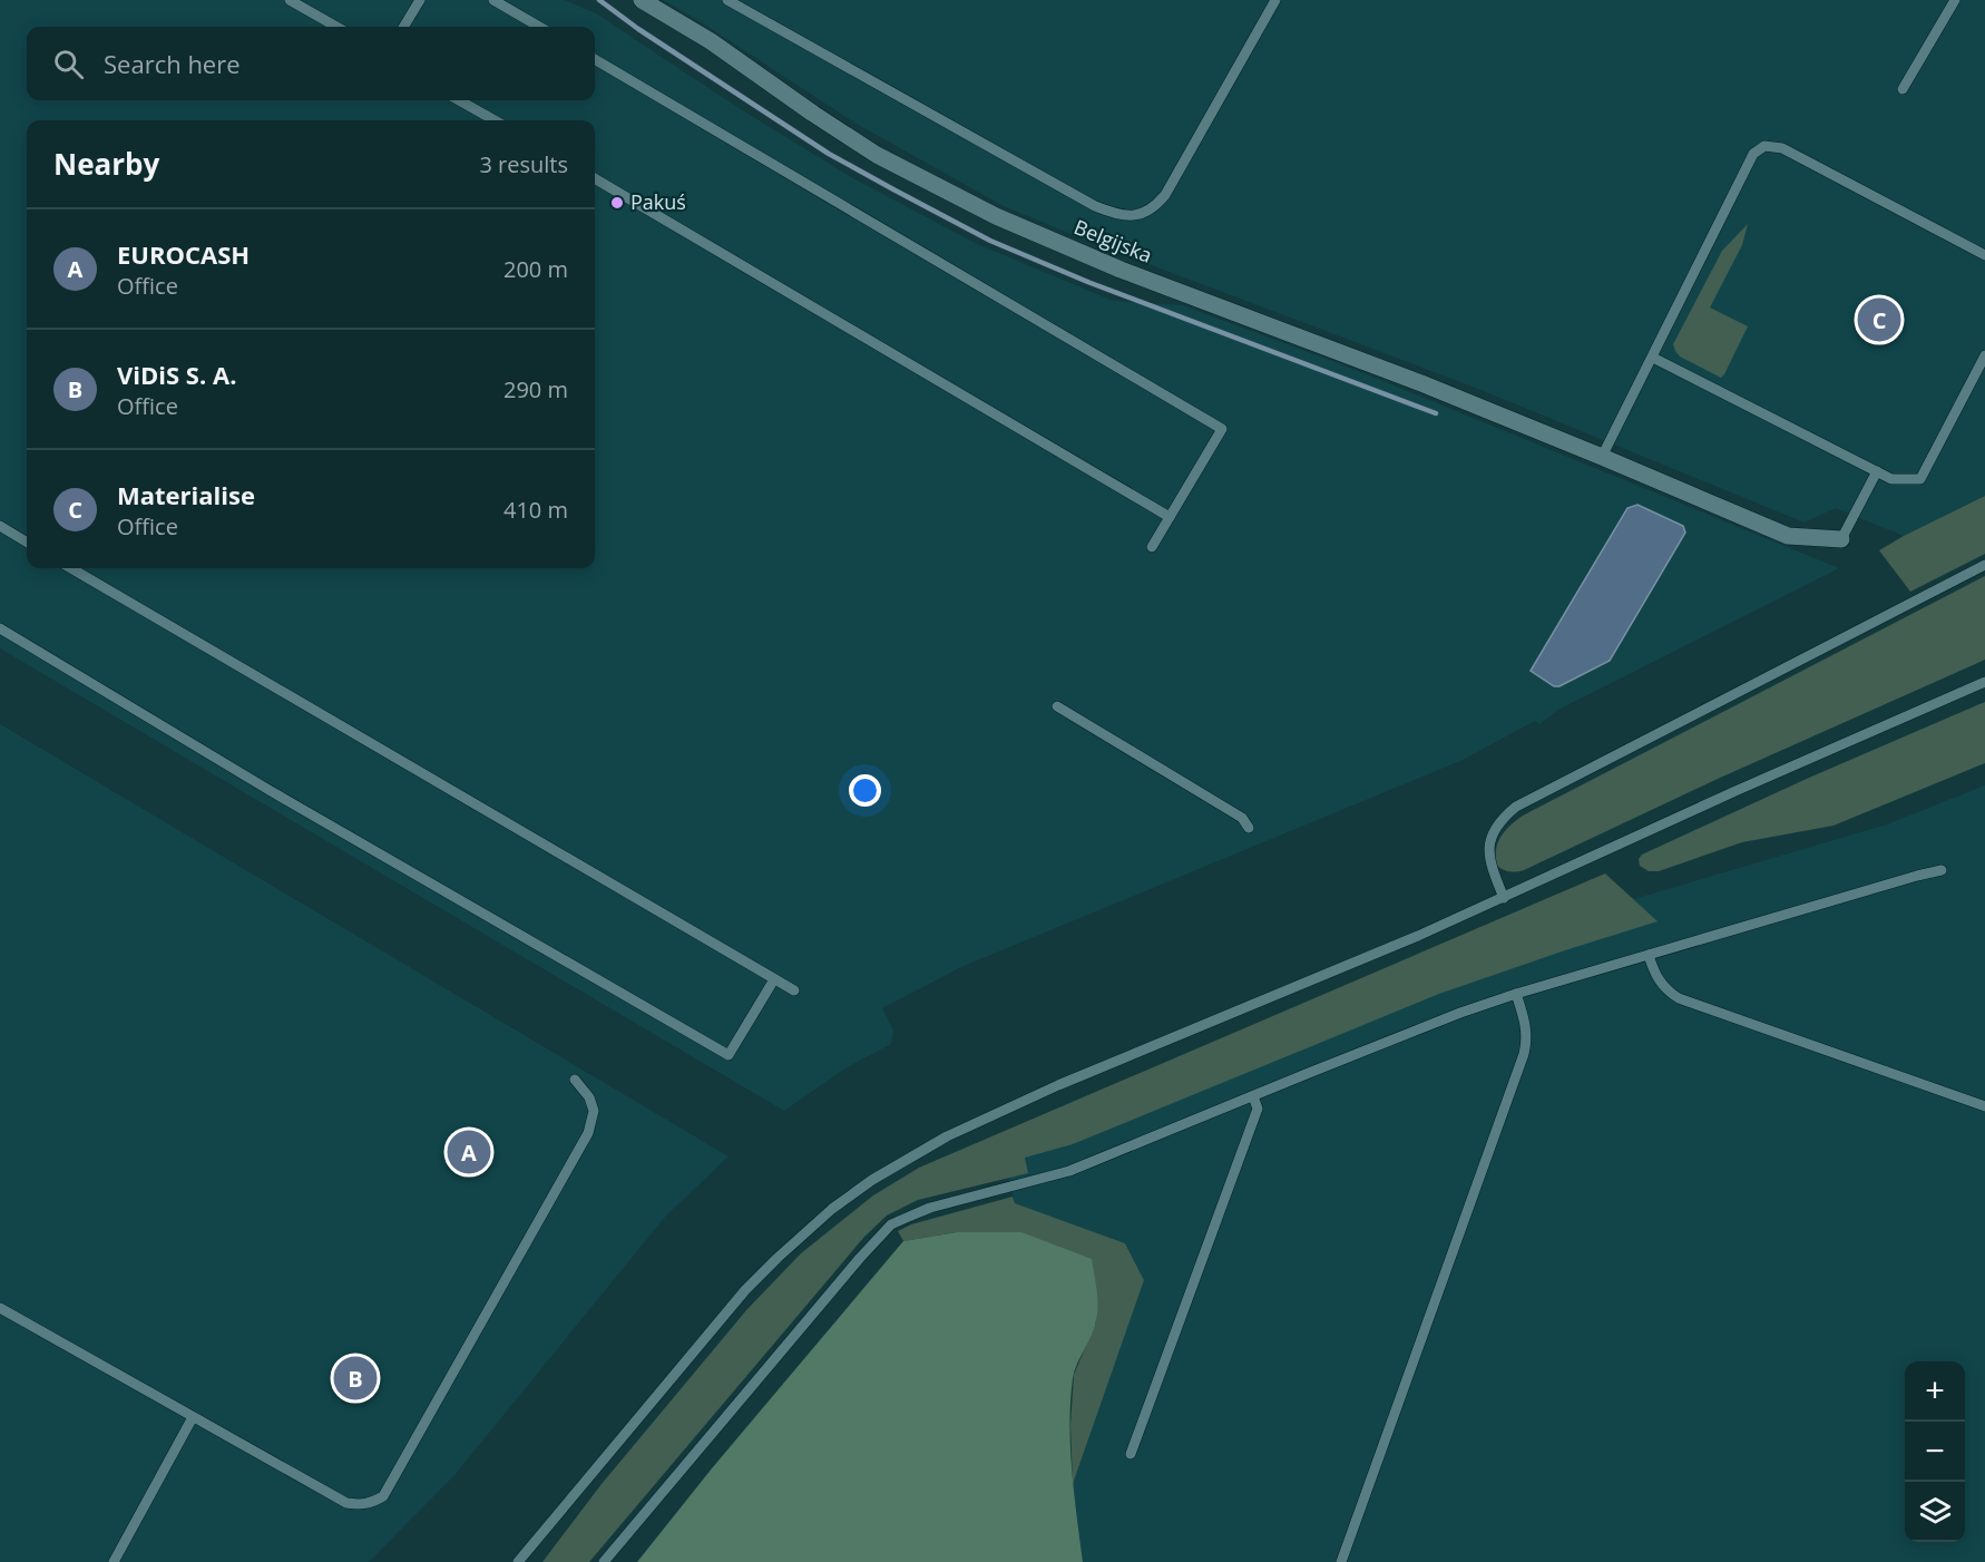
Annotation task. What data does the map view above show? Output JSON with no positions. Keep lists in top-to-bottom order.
{
  "streets": {
    "street": ["Belgijska"]
  },
  "places": ["Pakuś"],
  "page": {
    "search": "Search here",
    "heading": ["Nearby", "3 results"],
    "list": [
      {
        "mark": "A",
        "name": "EUROCASH",
        "note": "Office",
        "value": "200 m"
      },
      {
        "mark": "B",
        "name": "ViDiS S. A.",
        "note": "Office",
        "value": "290 m"
      },
      {
        "mark": "C",
        "name": "Materialise",
        "note": "Office",
        "value": "410 m"
      }
    ],
    "pins": ["C", "A", "B"],
    "map_buttons": ["+", "−"]
  }
}
